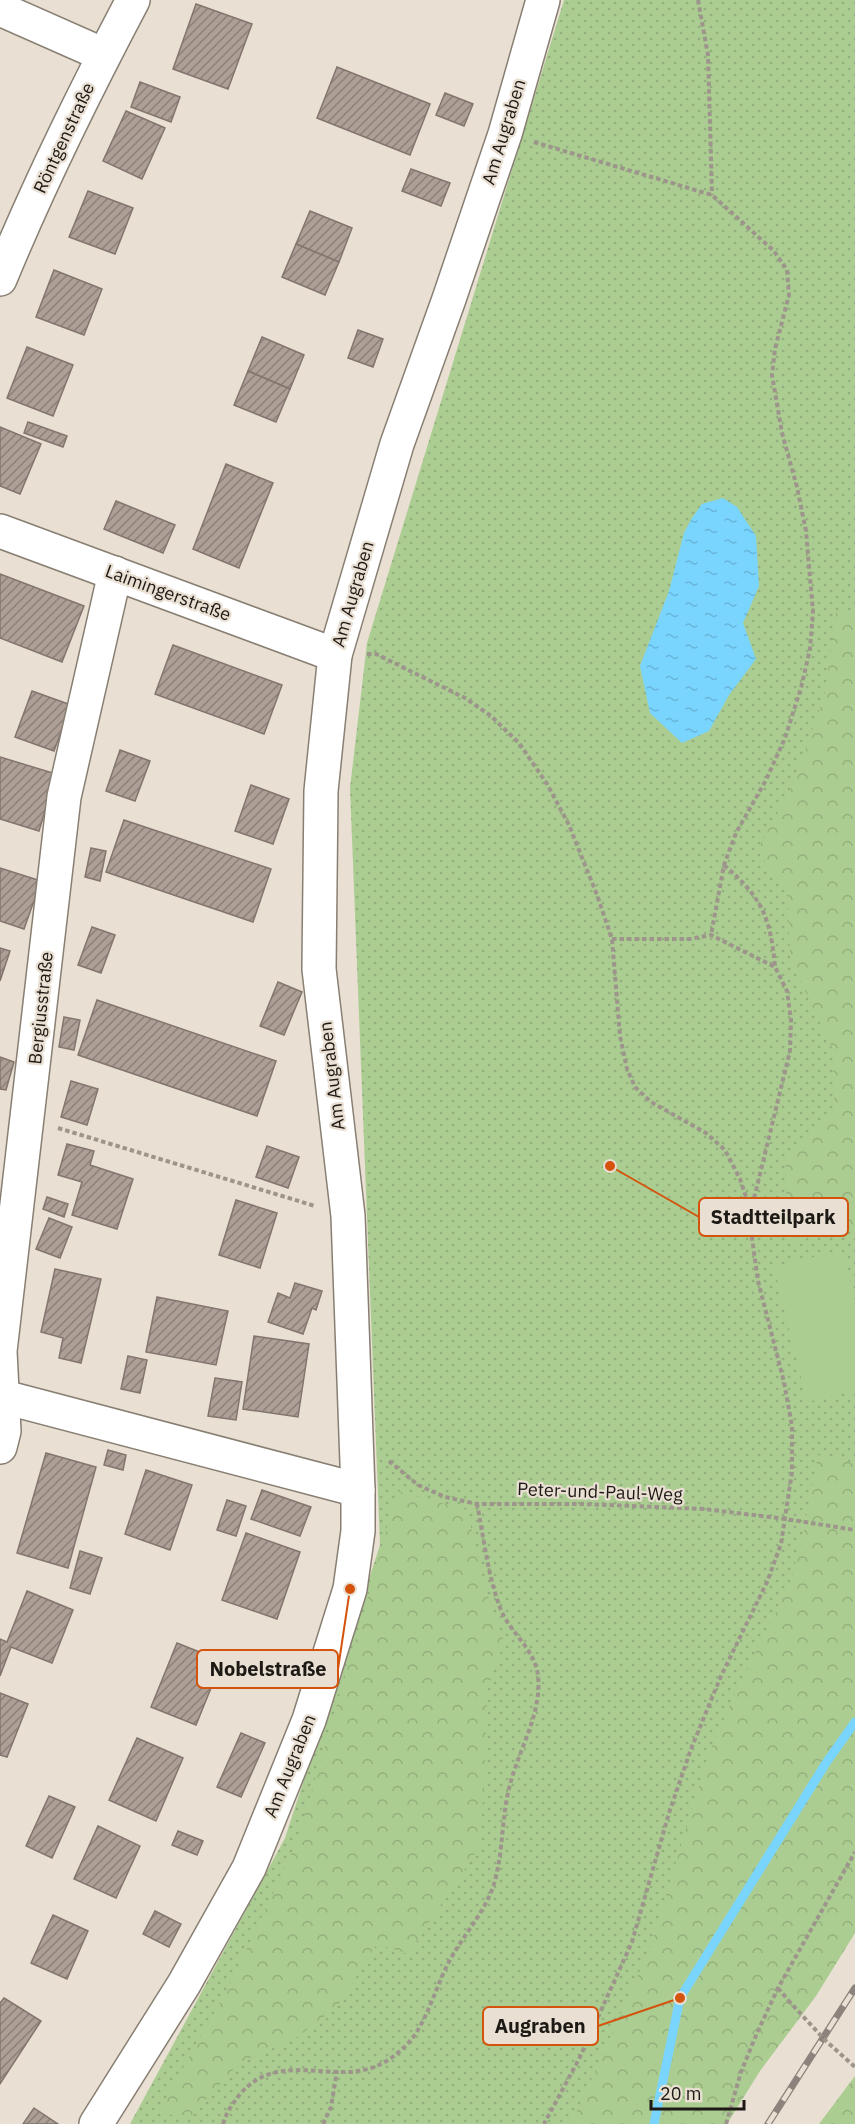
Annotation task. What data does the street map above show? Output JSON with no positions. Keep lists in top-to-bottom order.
{
  "streets": {
    "street": [
      "Am Augraben",
      "Röntgenstraße",
      "Laimingerstraße",
      "Bergiusstraße"
    ],
    "path": ["Peter-und-Paul-Weg"]
  },
  "crossings": [
    ["Am Augraben", "Laimingerstraße"],
    ["Am Augraben", "Peter-und-Paul-Weg"],
    ["Laimingerstraße", "Bergiusstraße"]
  ],
  "places": ["Stadtteilpark", "Nobelstraße", "Augraben"],
  "scale_bar": "20 m"
}
